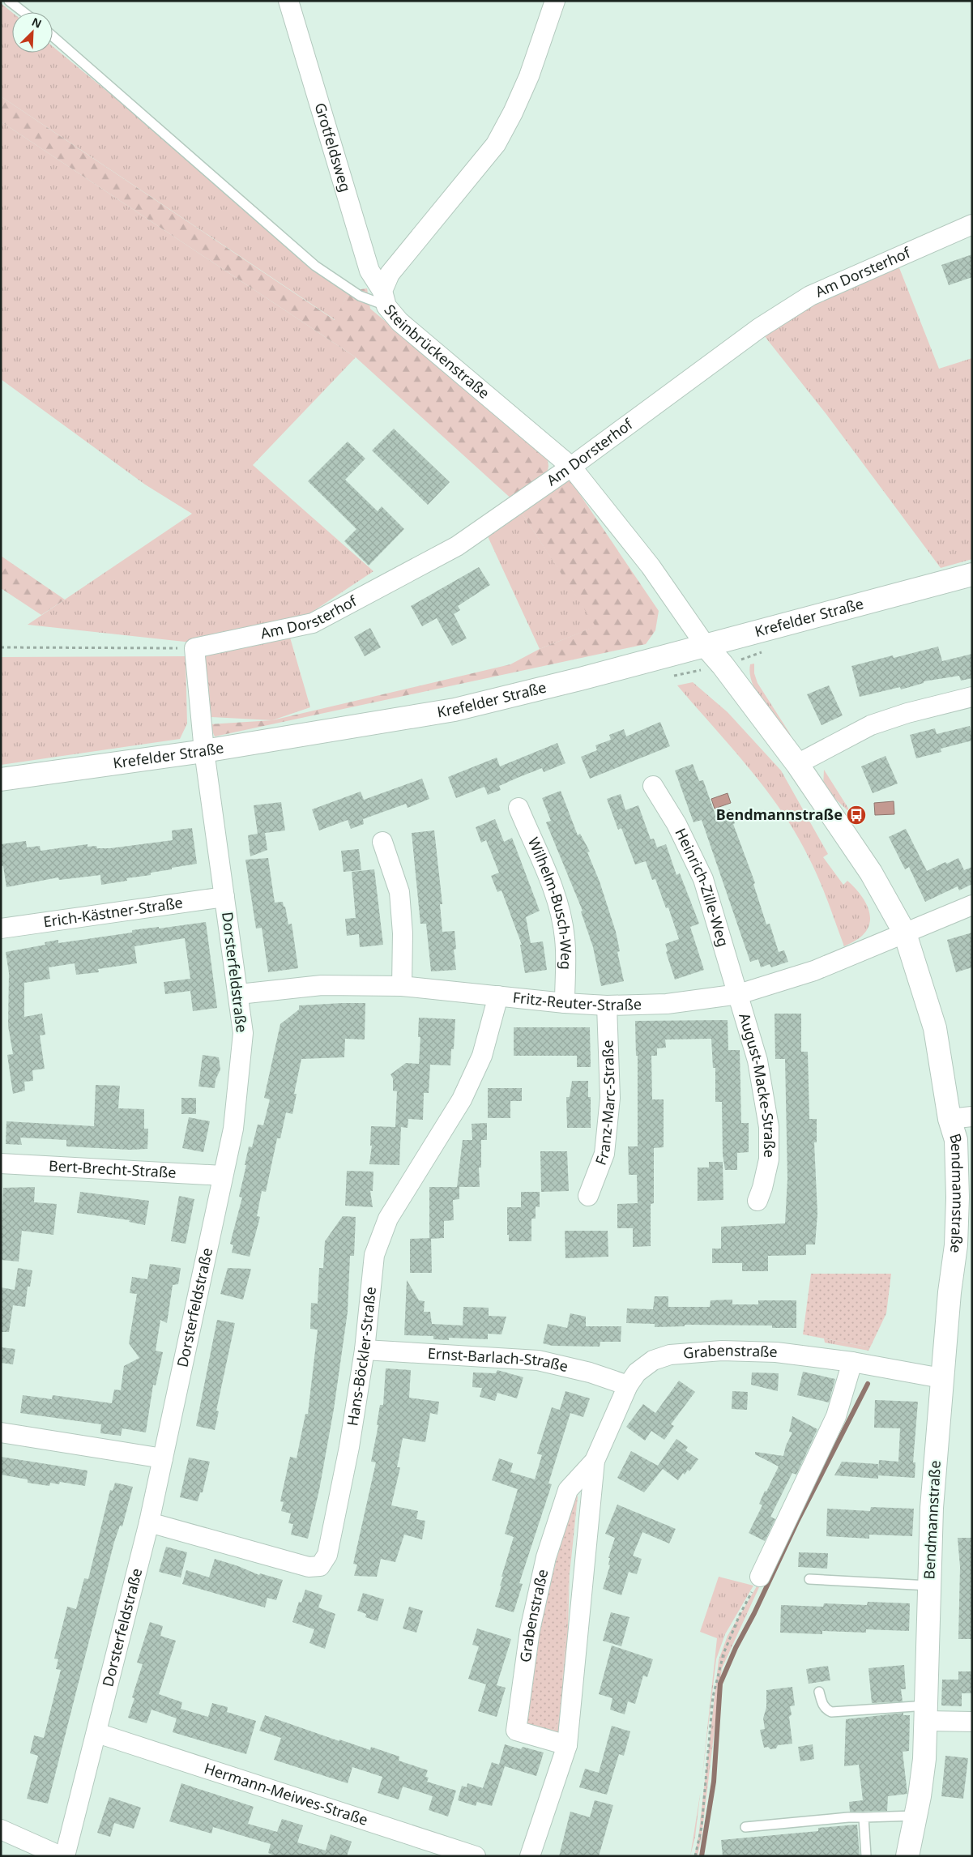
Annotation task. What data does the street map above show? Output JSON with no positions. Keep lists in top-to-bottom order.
{
  "streets": {
    "street": [
      "Grotfeldsweg",
      "Am Dorsterhof",
      "Steinbrückenstraße",
      "Krefelder Straße",
      "Heinrich-Zille-Weg",
      "Wilhelm-Busch-Weg",
      "Erich-Kästner-Straße",
      "Dorsterfeldstraße",
      "Fritz-Reuter-Straße",
      "August-Macke-Straße",
      "Franz-Marc-Straße",
      "Bert-Brecht-Straße",
      "Bendmannstraße",
      "Grabenstraße",
      "Hans-Böckler-Straße",
      "Ernst-Barlach-Straße",
      "Hermann-Meiwes-Straße"
    ]
  },
  "crossings": [
    ["Grotfeldsweg", "Steinbrückenstraße"],
    ["Am Dorsterhof", "Steinbrückenstraße"],
    ["Steinbrückenstraße", "Krefelder Straße"],
    ["Steinbrückenstraße", "Bendmannstraße"],
    ["Krefelder Straße", "Dorsterfeldstraße"],
    ["Krefelder Straße", "Bendmannstraße"],
    ["Heinrich-Zille-Weg", "Fritz-Reuter-Straße"],
    ["Heinrich-Zille-Weg", "August-Macke-Straße"],
    ["Wilhelm-Busch-Weg", "Fritz-Reuter-Straße"],
    ["Erich-Kästner-Straße", "Dorsterfeldstraße"],
    ["Dorsterfeldstraße", "Fritz-Reuter-Straße"],
    ["Dorsterfeldstraße", "Bert-Brecht-Straße"],
    ["Dorsterfeldstraße", "Hans-Böckler-Straße"],
    ["Dorsterfeldstraße", "Hermann-Meiwes-Straße"],
    ["Fritz-Reuter-Straße", "August-Macke-Straße"],
    ["Fritz-Reuter-Straße", "Franz-Marc-Straße"],
    ["Fritz-Reuter-Straße", "Bendmannstraße"],
    ["Fritz-Reuter-Straße", "Hans-Böckler-Straße"],
    ["Bendmannstraße", "Grabenstraße"],
    ["Grabenstraße", "Ernst-Barlach-Straße"],
    ["Hans-Böckler-Straße", "Ernst-Barlach-Straße"]
  ],
  "places": {
    "bus stop": ["Bendmannstraße"]
  },
  "north": "top right"
}
